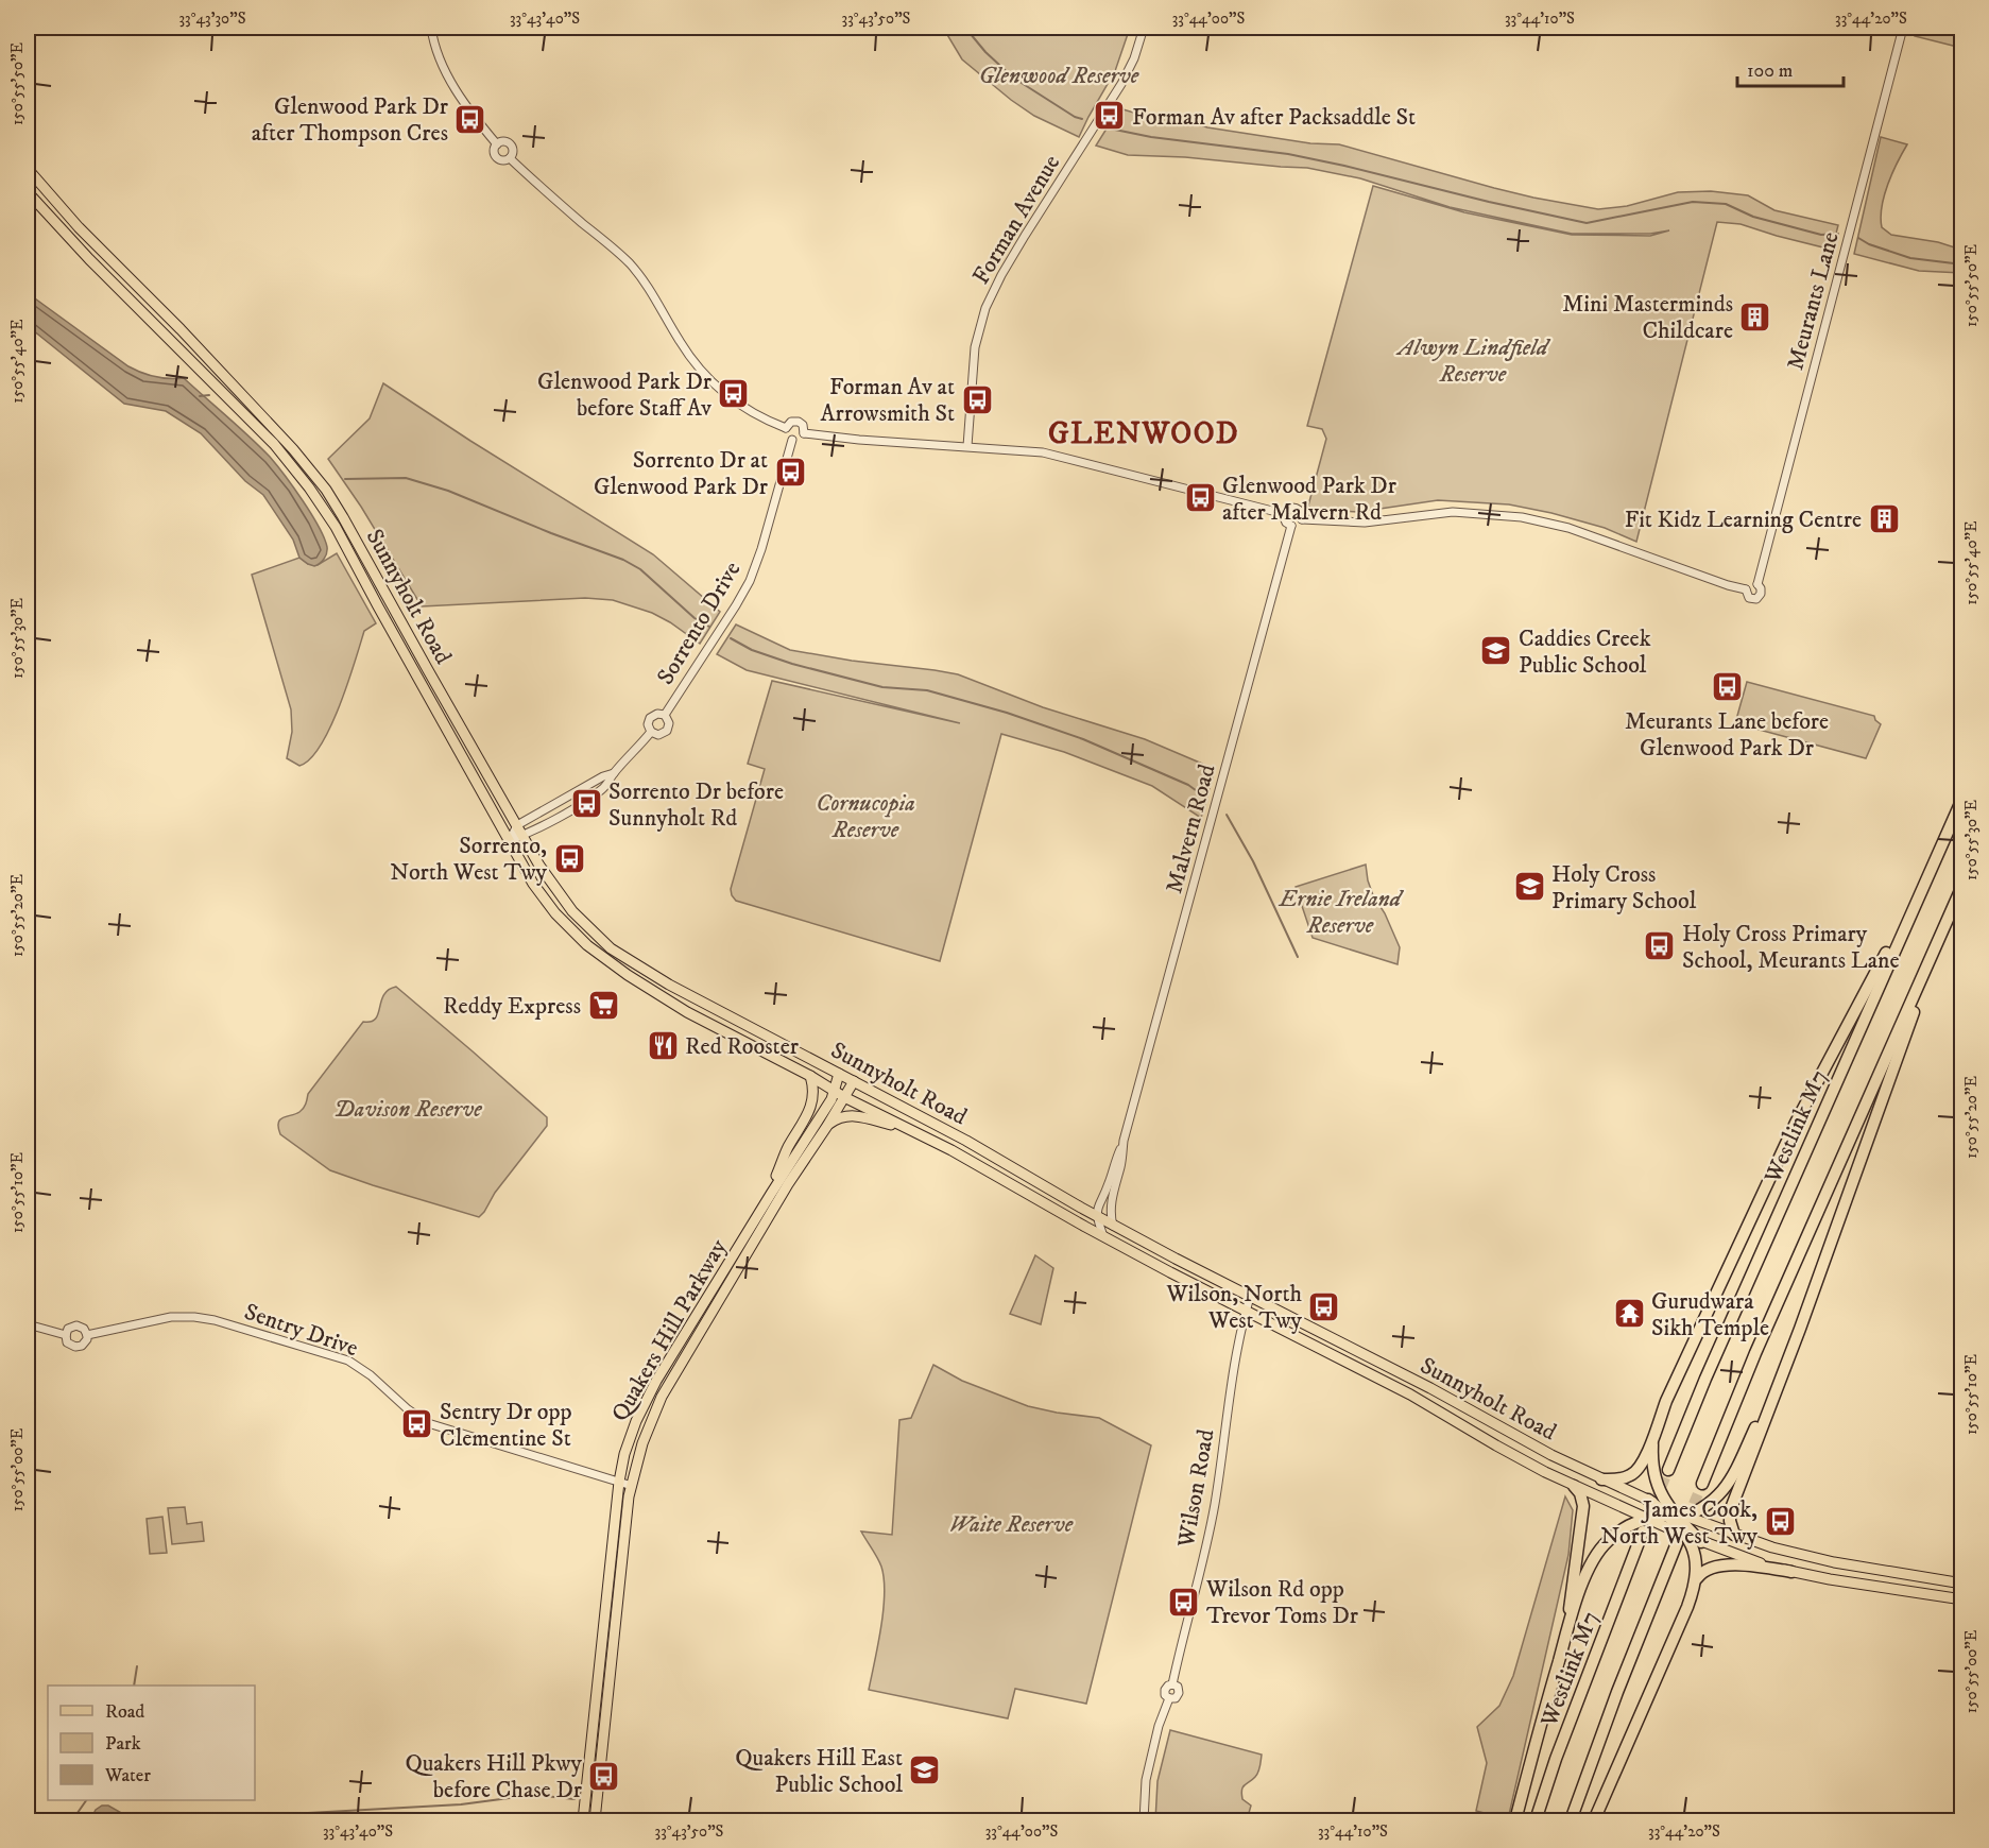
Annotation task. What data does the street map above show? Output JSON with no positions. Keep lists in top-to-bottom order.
{
  "streets": {
    "highway": ["Westlink M7"],
    "main road": ["Sunnyholt Road", "Quakers Hill Parkway"],
    "street": [
      "Forman Avenue",
      "Meurants Lane",
      "Sorrento Drive",
      "Malvern Road",
      "Sentry Drive",
      "Wilson Road"
    ]
  },
  "crossings": [
    ["Sunnyholt Road", "Malvern Road"],
    ["Sunnyholt Road", "Quakers Hill Parkway"],
    ["Sunnyholt Road", "Wilson Road"],
    ["Sentry Drive", "Quakers Hill Parkway"]
  ],
  "districts": ["GLENWOOD"],
  "parks": [
    "Glenwood Reserve",
    "Alwyn Lindfield Reserve",
    "Cornucopia Reserve",
    "Ernie Ireland Reserve",
    "Davison Reserve",
    "Waite Reserve"
  ],
  "places": {
    "bus stop": [
      "Forman Av after Packsaddle St",
      "Glenwood Park Dr after Thompson Cres",
      "Glenwood Park Dr before Staff Av",
      "Forman Av at Arrowsmith St",
      "Sorrento Dr at Glenwood Park Dr",
      "Glenwood Park Dr after Malvern Rd",
      "Meurants Lane before Glenwood Park Dr",
      "Sorrento Dr before Sunnyholt Rd",
      "Sorrento, North West Twy",
      "Holy Cross Primary School, Meurants Lane",
      "Wilson, North West Twy",
      "Sentry Dr opp Clementine St",
      "James Cook, North West Twy",
      "Wilson Rd opp Trevor Toms Dr",
      "Quakers Hill Pkwy before Chase Dr"
    ],
    "building": ["Mini Masterminds Childcare", "Fit Kidz Learning Centre"],
    "school or university": ["Caddies Creek Public School", "Holy Cross Primary School", "Quakers Hill East Public School"],
    "supermarket": ["Reddy Express"],
    "restaurant": ["Red Rooster"],
    "temple": ["Gurudwara Sikh Temple"]
  },
  "legend": ["Road", "Park", "Water"],
  "scale_bar": "100 m",
  "coordinates": [
    "33°43'30\"S",
    "33°43'40\"S",
    "33°43'50\"S",
    "33°44'00\"S",
    "33°44'10\"S",
    "33°44'20\"S",
    "150°55'50\"E",
    "150°55'40\"E",
    "150°55'30\"E",
    "150°55'20\"E",
    "150°55'10\"E",
    "150°55'00\"E"
  ]
}
